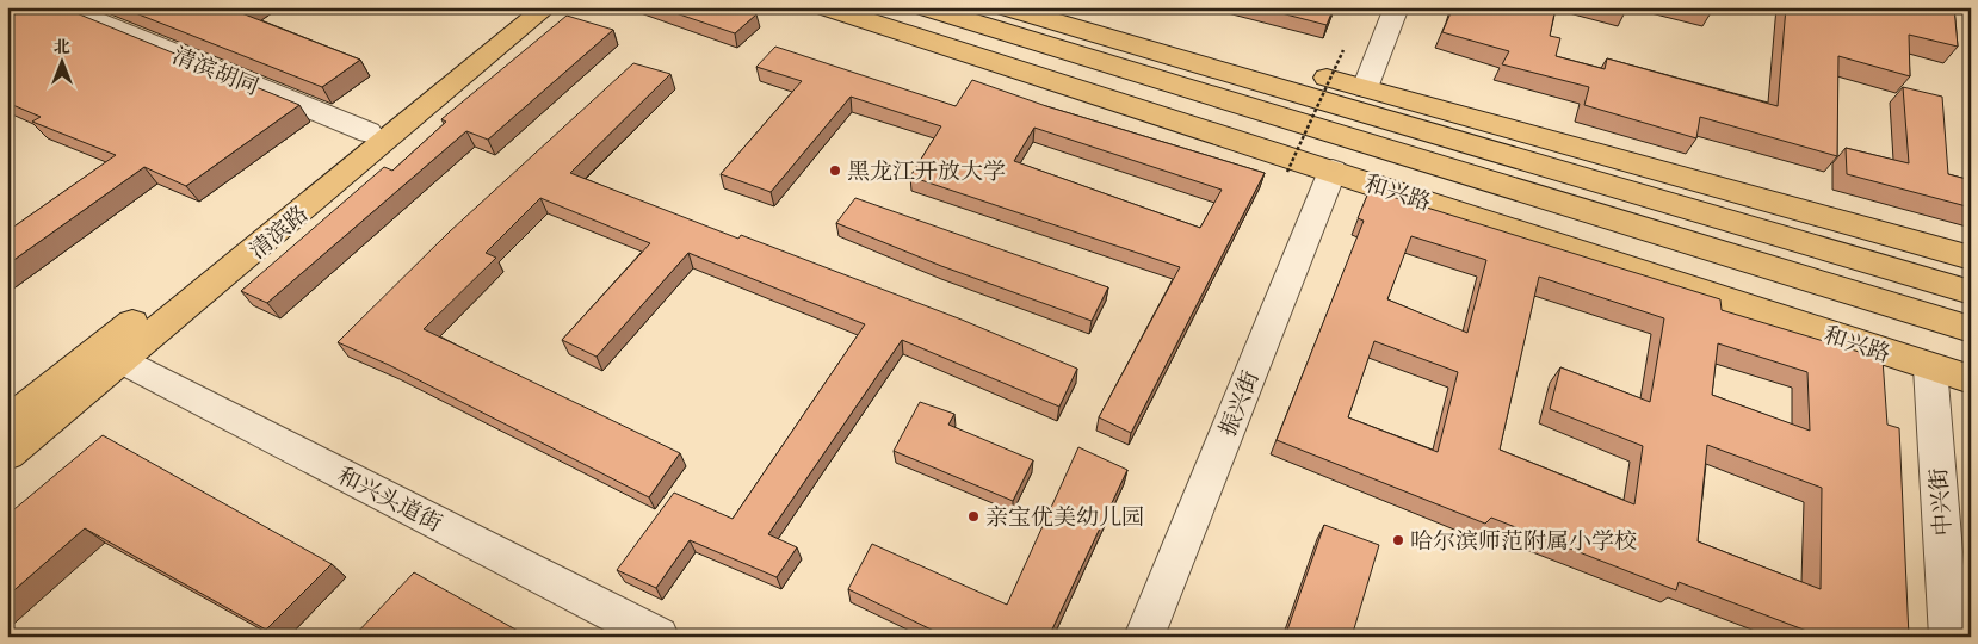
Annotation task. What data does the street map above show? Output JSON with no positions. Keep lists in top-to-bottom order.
{
  "streets": {
    "main road": ["和兴路", "清滨路"],
    "street": [
      "清滨胡同",
      "振兴街",
      "和兴头道街",
      "中兴街"
    ]
  },
  "crossings": [
    ["清滨胡同", "清滨路"],
    ["和兴路", "振兴街"],
    ["和兴路", "中兴街"],
    ["清滨路", "和兴头道街"]
  ],
  "places": ["黑龙江开放大学", "亲宝优美幼儿园", "哈尔滨师范附属小学校"],
  "north": "top"
}
